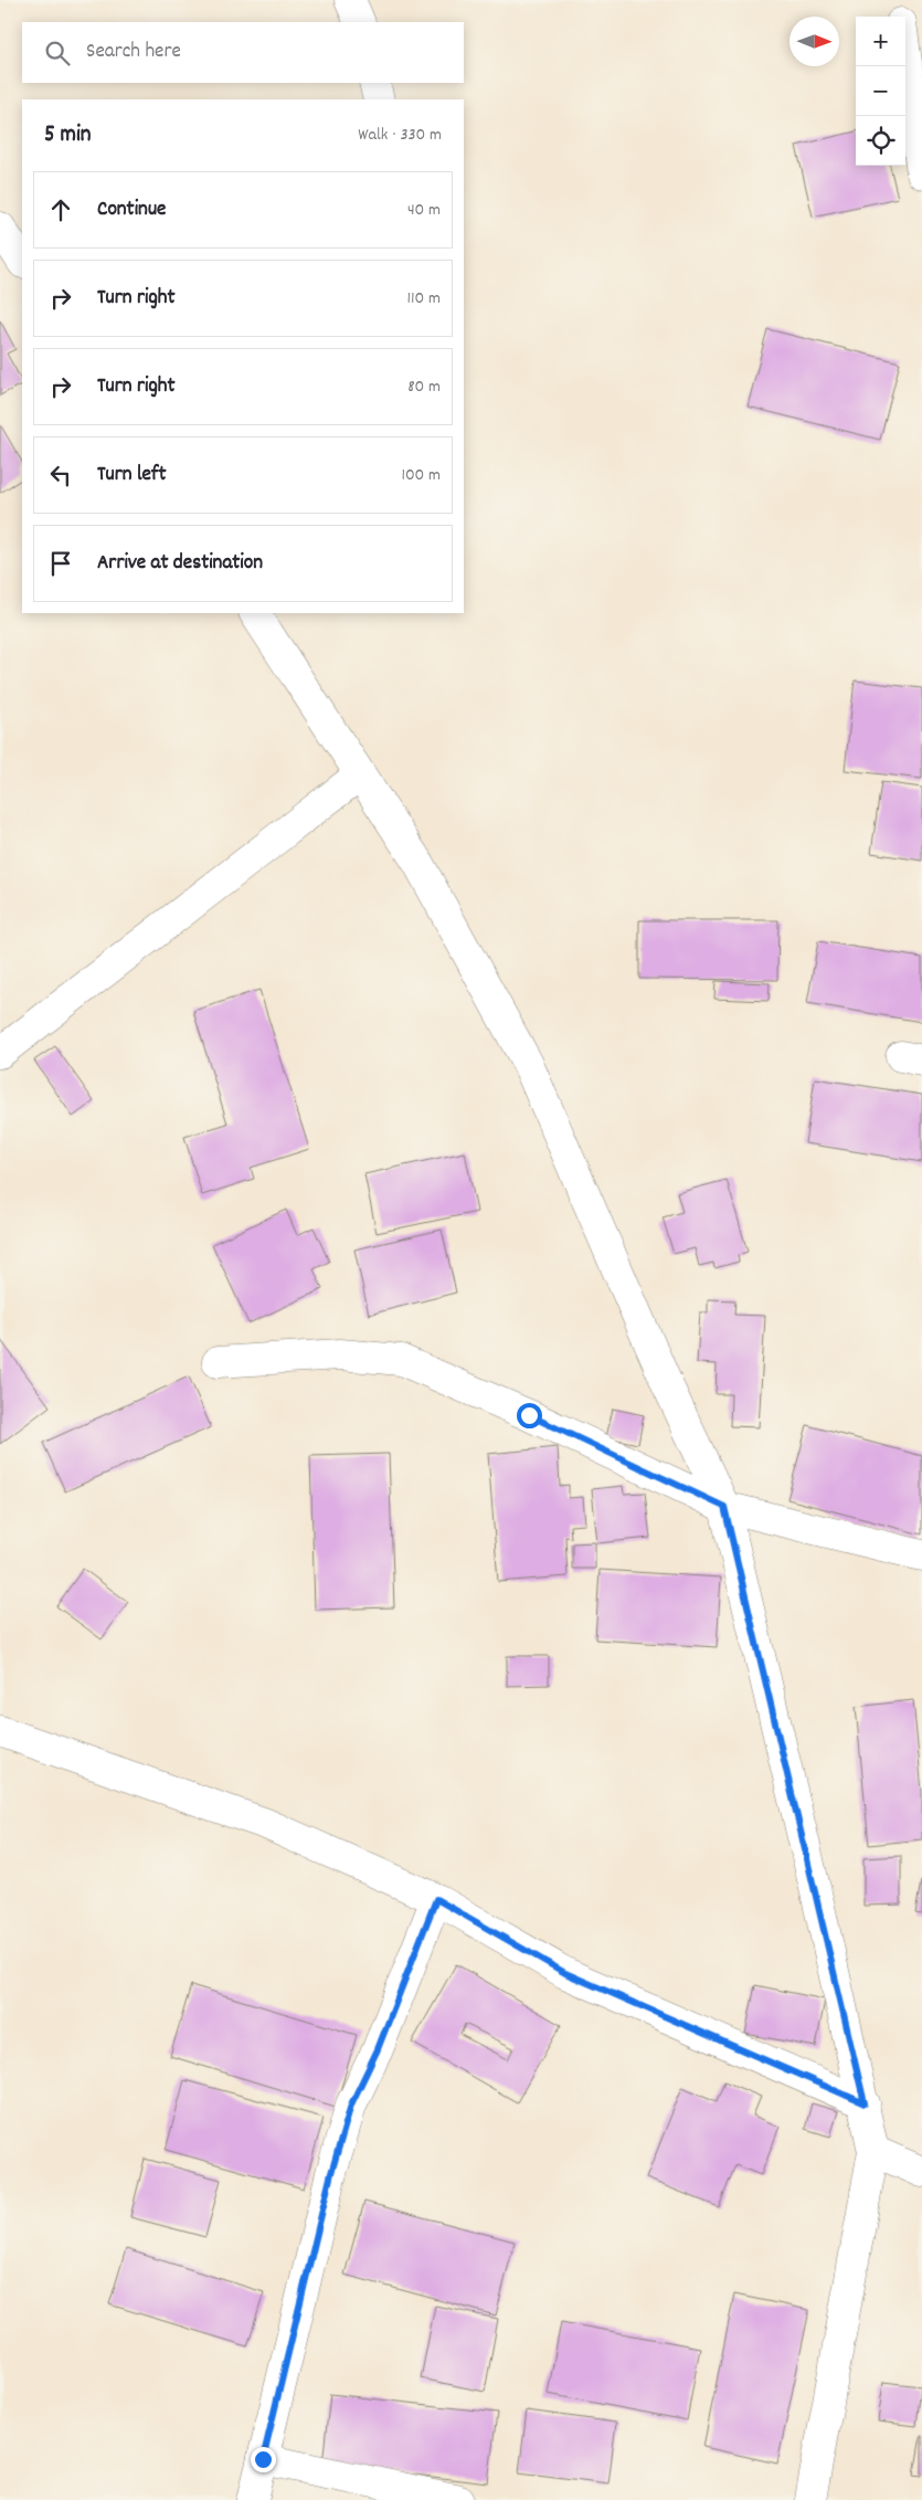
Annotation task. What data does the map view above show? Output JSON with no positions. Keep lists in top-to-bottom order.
{
  "north": "right",
  "page": {
    "map_buttons": ["+", "−"],
    "search": "Search here",
    "heading": ["5 min", "Walk · 330 m"],
    "list": [
      ["Continue", "40 m"],
      ["Turn right", "110 m"],
      ["Turn right", "80 m"],
      ["Turn left", "100 m"],
      "Arrive at destination"
    ]
  }
}
